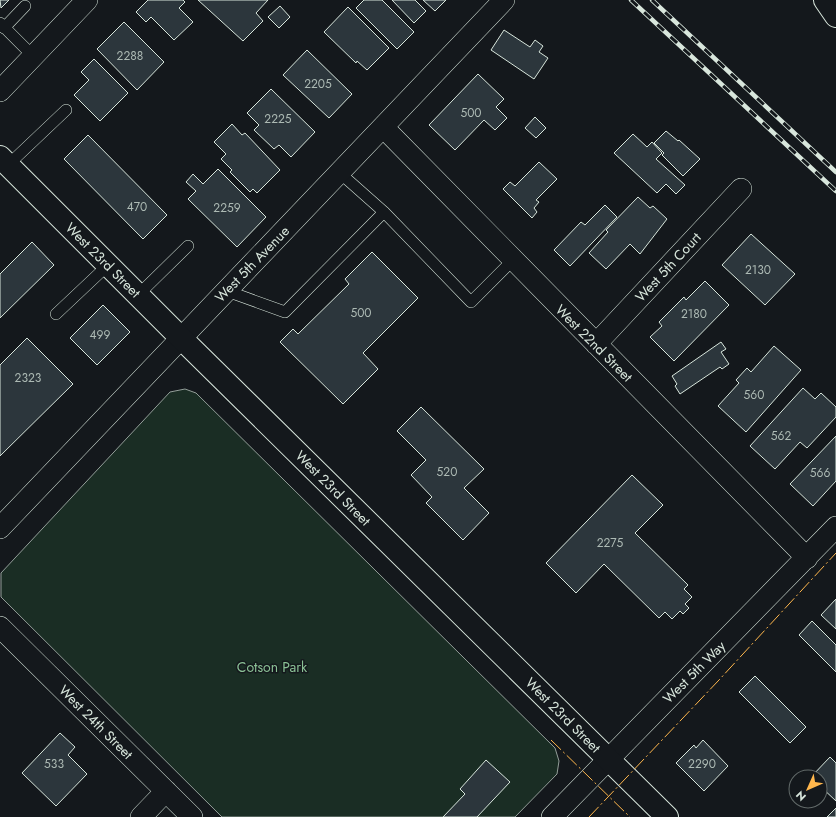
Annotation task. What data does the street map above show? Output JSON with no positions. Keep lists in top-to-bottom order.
{
  "streets": {
    "street": [
      "West 23rd Street",
      "West 5th Avenue",
      "West 5th Court",
      "West 22nd Street",
      "West 5th Way",
      "West 24th Street"
    ]
  },
  "crossings": [
    ["West 23rd Street", "West 5th Avenue"],
    ["West 23rd Street", "West 5th Way"],
    ["West 5th Avenue", "West 22nd Street"],
    ["West 5th Court", "West 22nd Street"],
    ["West 22nd Street", "West 5th Way"]
  ],
  "parks": ["Cotson Park"],
  "house_numbers": [
    "2288",
    "2205",
    "500",
    "2225",
    "470",
    "2259",
    "2130",
    "500",
    "2180",
    "499",
    "2323",
    "560",
    "562",
    "520",
    "566",
    "2275",
    "533",
    "2290"
  ],
  "north": "bottom left"
}
